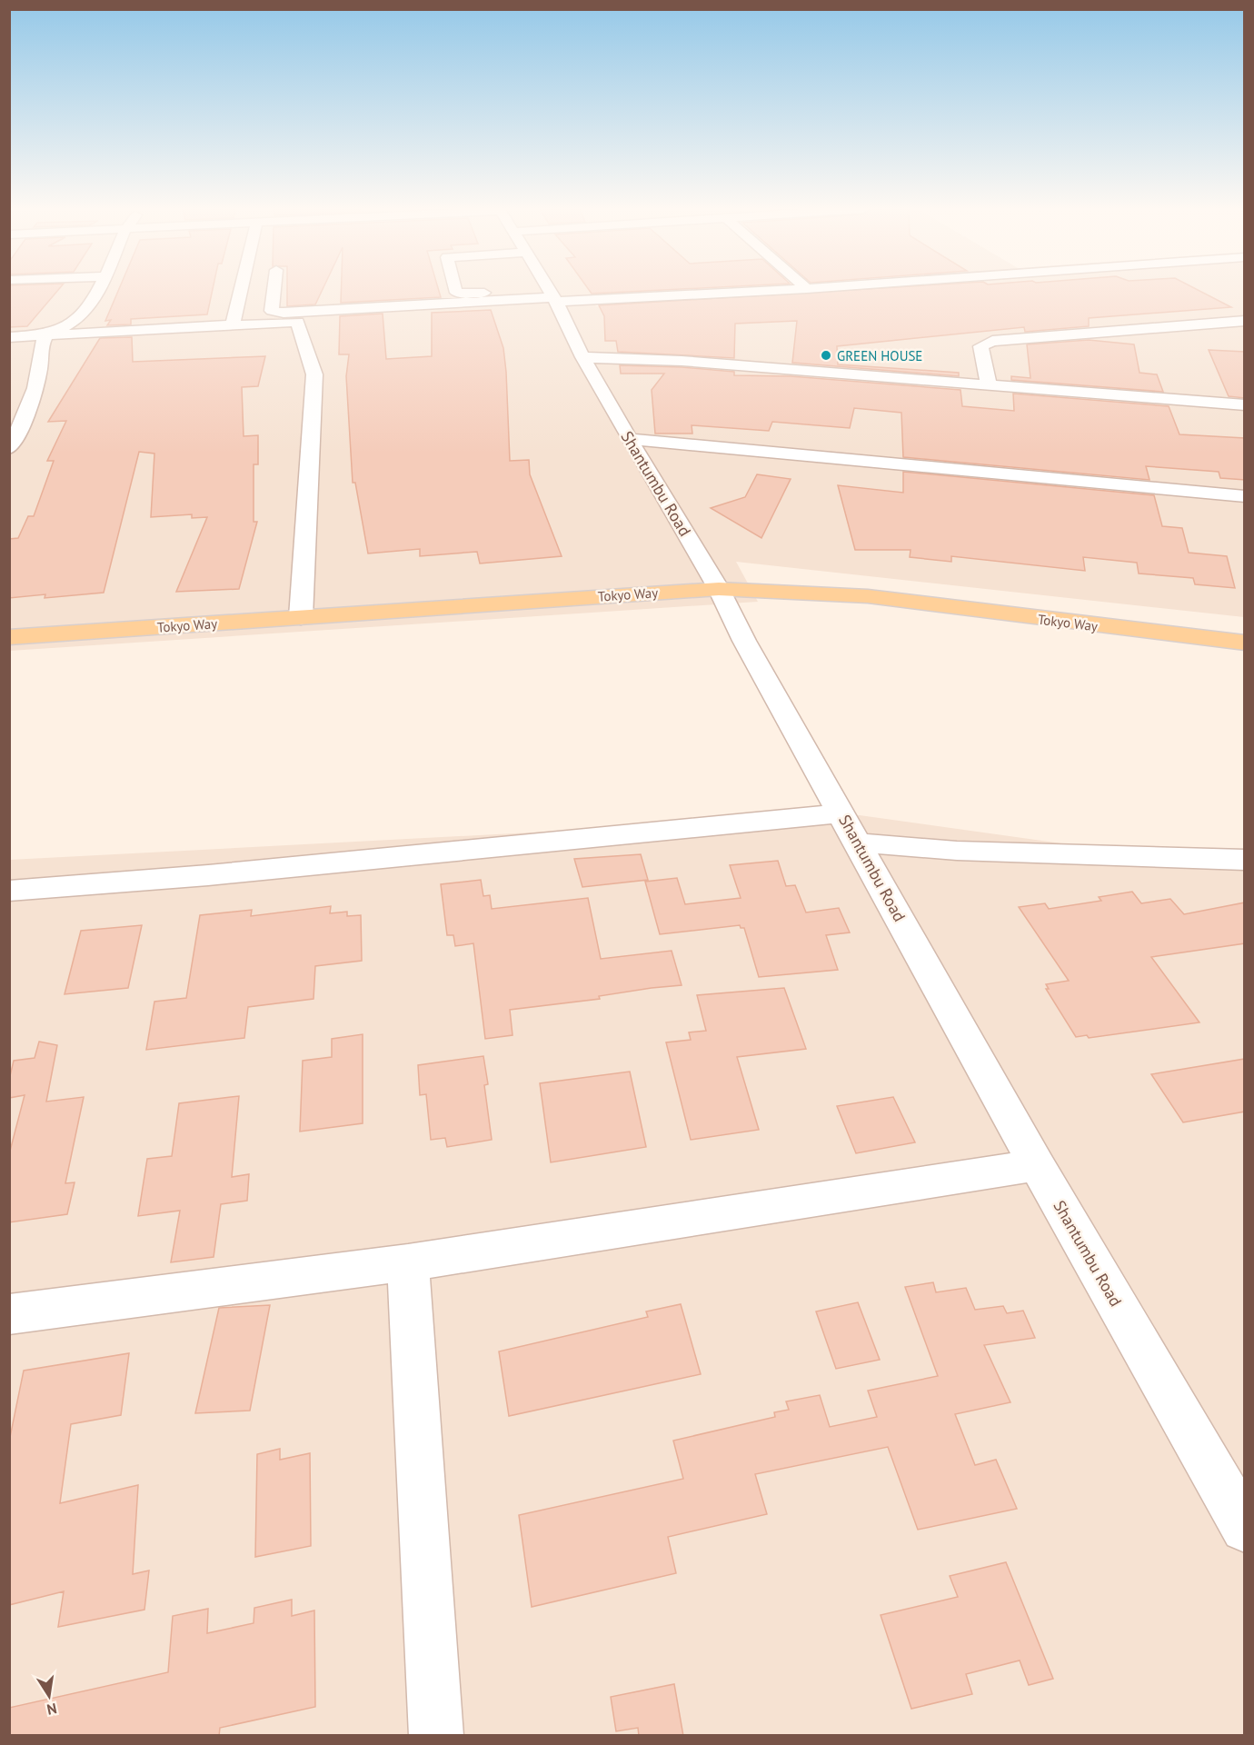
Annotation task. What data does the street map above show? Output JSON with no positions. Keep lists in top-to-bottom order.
{
  "streets": {
    "main road": ["Tokyo Way"],
    "street": ["Shantumbu Road"]
  },
  "crossings": [
    ["Shantumbu Road", "Tokyo Way"]
  ],
  "places": ["GREEN HOUSE"],
  "north": "bottom"
}
